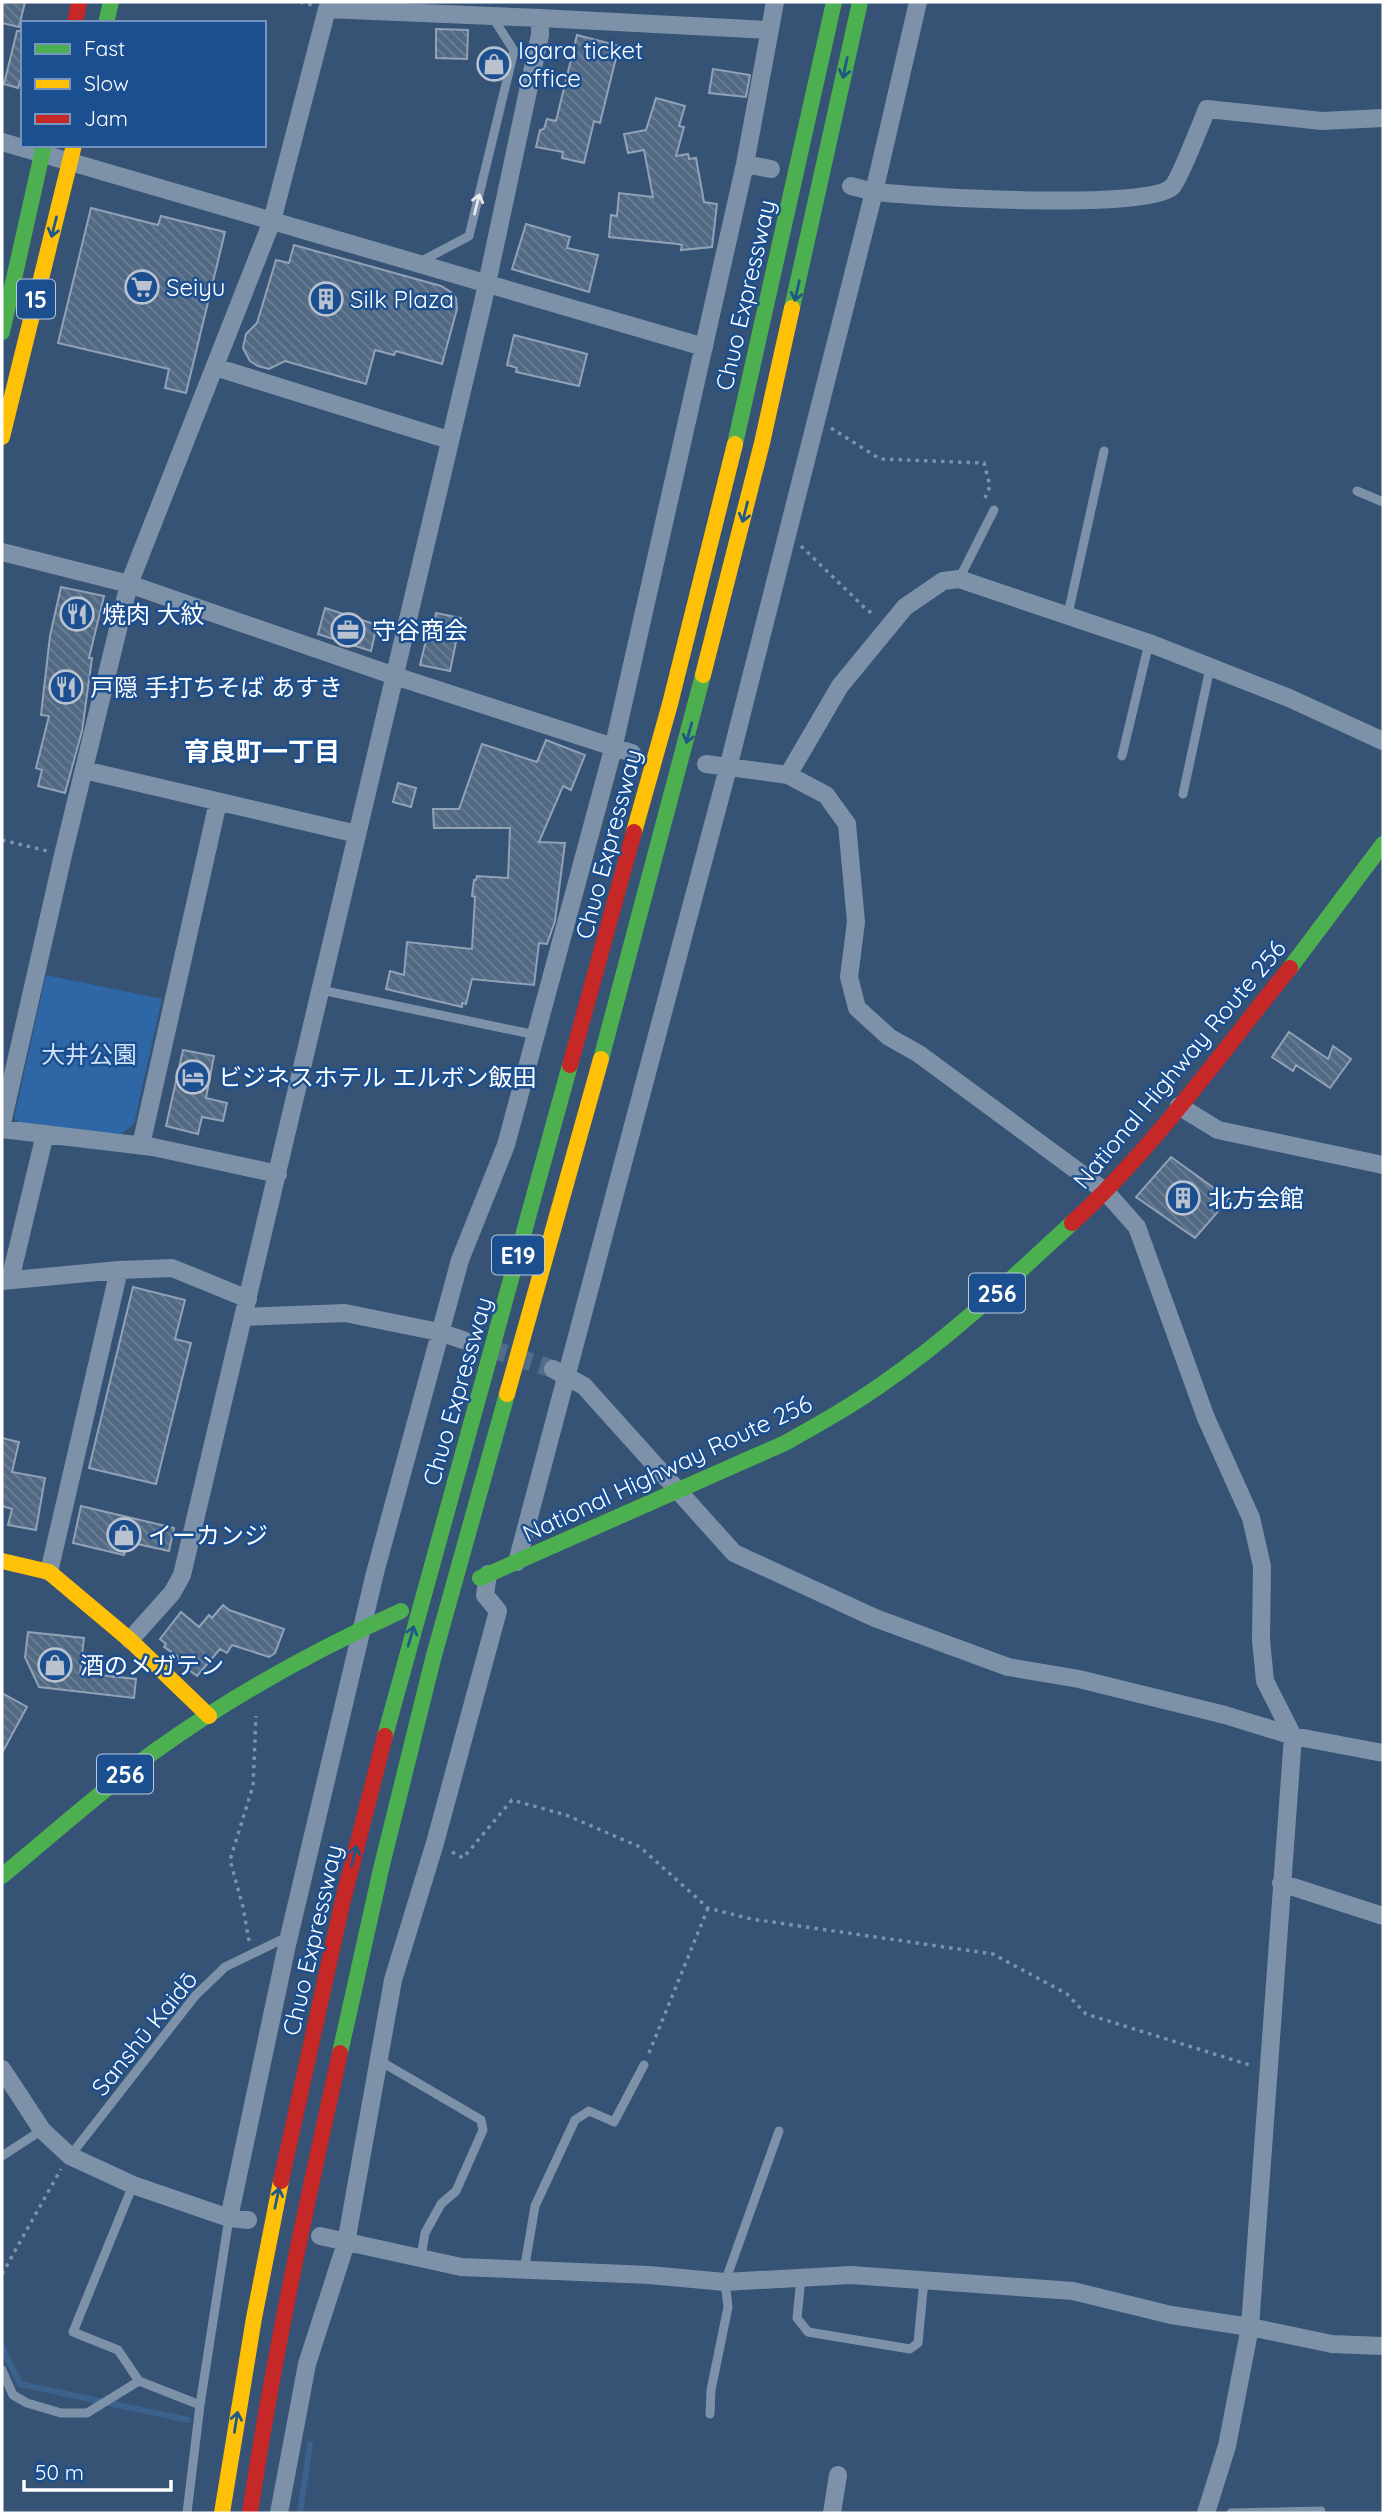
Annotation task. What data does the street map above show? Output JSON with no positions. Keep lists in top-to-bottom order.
{
  "streets": {
    "main road": [
      "Chuo Expressway",
      "15",
      "National Highway Route 256",
      "E19",
      "256"
    ],
    "lane": ["Sanshū Kaidō"]
  },
  "districts": ["育良町一丁目"],
  "parks": ["大井公園"],
  "places": {
    "shop": ["Igara ticket office", "イーカンジ", "酒のメガテン"],
    "supermarket": ["Seiyu"],
    "building": ["Silk Plaza", "北方会館"],
    "restaurant": ["焼肉 大紋", "戸隠 手打ちそば あすき"],
    "office": ["守谷商会"],
    "hotel": ["ビジネスホテル エルボン飯田"]
  },
  "legend": ["Fast", "Slow", "Jam"],
  "scale_bar": "50 m"
}
